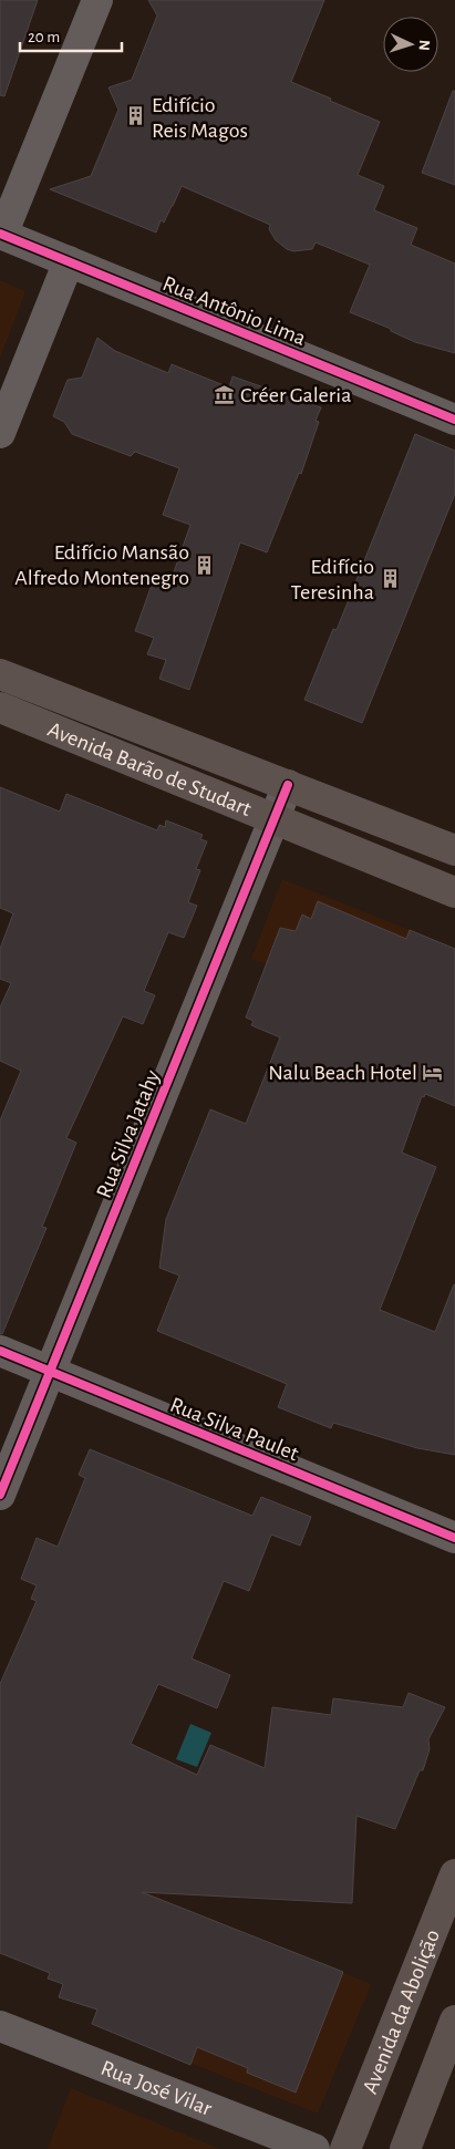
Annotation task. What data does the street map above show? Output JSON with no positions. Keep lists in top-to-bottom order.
{
  "streets": {
    "main road": ["Avenida Barão de Studart", "Avenida da Abolição"],
    "street": [
      "Rua Antônio Lima",
      "Rua Silva Jatahy",
      "Rua Silva Paulet",
      "Rua José Vilar"
    ]
  },
  "crossings": [
    ["Avenida Barão de Studart", "Rua Silva Jatahy"],
    ["Rua Silva Jatahy", "Rua Silva Paulet"]
  ],
  "places": {
    "building": ["Edifício Reis Magos", "Edifício Mansão Alfredo Montenegro", "Edifício Teresinha"],
    "museum": ["Créer Galeria"],
    "hotel": ["Nalu Beach Hotel"]
  },
  "scale_bar": "20 m",
  "north": "right"
}
